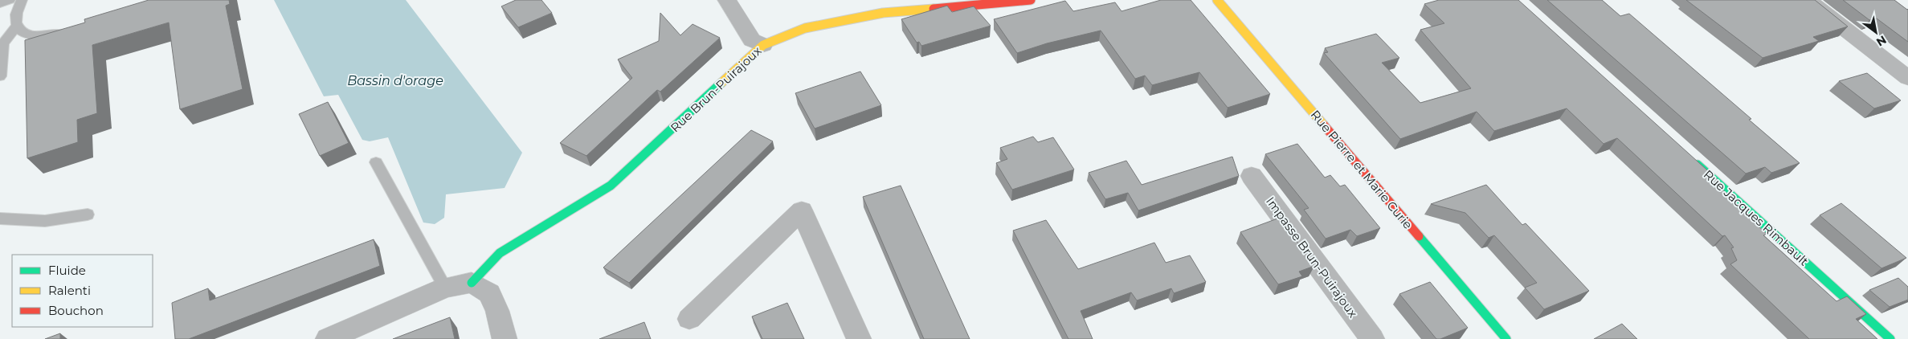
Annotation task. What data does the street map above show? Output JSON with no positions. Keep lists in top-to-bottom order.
{
  "streets": {
    "street": [
      "Rue Brun-Puirajoux",
      "Rue Pierre et Marie Curie",
      "Rue Jacques Rimbault",
      "Impasse Brun-Puirajoux"
    ]
  },
  "water": ["Bassin d'orage"],
  "legend": ["Fluide", "Ralenti", "Bouchon"],
  "north": "bottom right"
}
